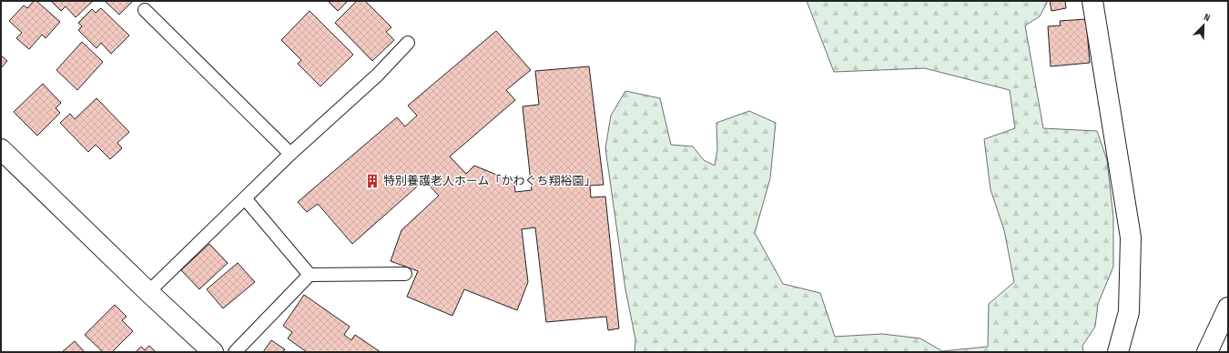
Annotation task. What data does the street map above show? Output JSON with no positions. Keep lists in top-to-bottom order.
{
  "places": {
    "building": ["特別養護老人ホーム「かわぐち翔裕園」"]
  },
  "north": "top right"
}
